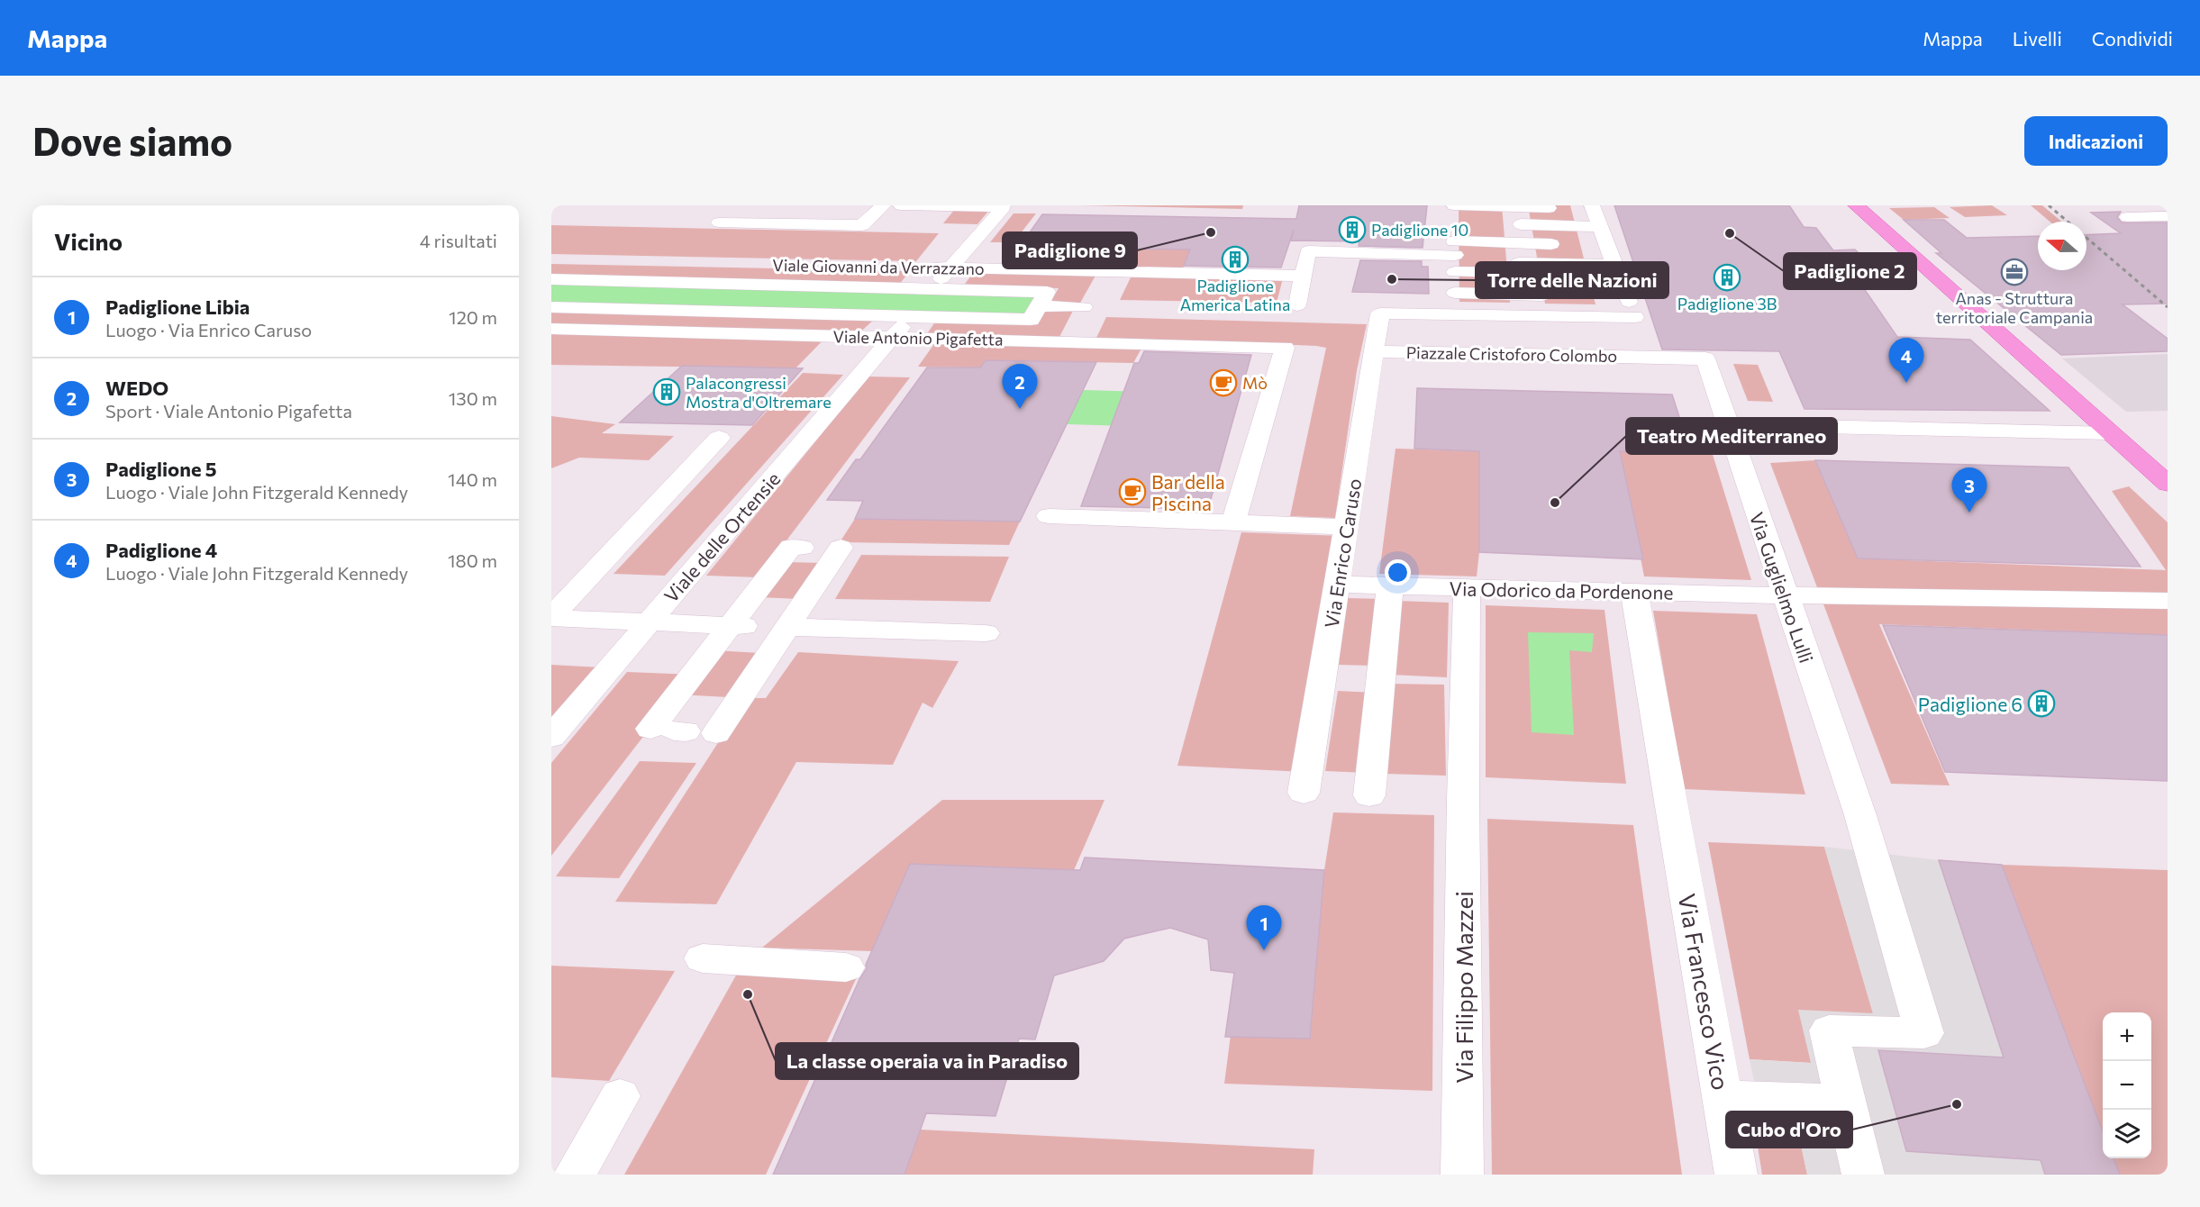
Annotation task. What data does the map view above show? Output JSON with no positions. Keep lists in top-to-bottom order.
{
  "streets": {
    "street": [
      "Viale Giovanni da Verrazzano",
      "Viale Antonio Pigafetta",
      "Piazzale Cristoforo Colombo",
      "Viale delle Ortensie",
      "Via Enrico Caruso",
      "Via Guglielmo Lulli",
      "Via Odorico da Pordenone",
      "Via Filippo Mazzei",
      "Via Francesco Vico"
    ]
  },
  "crossings": [
    ["Viale Antonio Pigafetta", "Viale delle Ortensie"],
    ["Piazzale Cristoforo Colombo", "Via Enrico Caruso"],
    ["Piazzale Cristoforo Colombo", "Via Guglielmo Lulli"],
    ["Via Enrico Caruso", "Via Odorico da Pordenone"],
    ["Via Guglielmo Lulli", "Via Odorico da Pordenone"],
    ["Via Odorico da Pordenone", "Via Filippo Mazzei"],
    ["Via Odorico da Pordenone", "Via Francesco Vico"]
  ],
  "places": {
    "building": [
      "Padiglione 10",
      "Padiglione America Latina",
      "Padiglione 3B",
      "Palacongressi Mostra d'Oltremare",
      "Padiglione 6"
    ],
    "other": [
      "Padiglione 9",
      "Padiglione 2",
      "Torre delle Nazioni",
      "Teatro Mediterraneo",
      "La classe operaia va in Paradiso",
      "Cubo d'Oro"
    ],
    "office": ["Anas - Struttura territoriale Campania"],
    "cafe": ["Mò", "Bar della Piscina"]
  },
  "north": "left",
  "page": {
    "header": "Mappa",
    "nav": ["Mappa", "Livelli", "Condividi"],
    "buttons": "Indicazioni",
    "title": "Dove siamo",
    "heading": ["Vicino", "4 risultati"],
    "list": [
      {
        "mark": "1",
        "name": "Padiglione Libia",
        "note": "Luogo · Via Enrico Caruso",
        "value": "120 m"
      },
      {
        "mark": "2",
        "name": "WEDO",
        "note": "Sport · Viale Antonio Pigafetta",
        "value": "130 m"
      },
      {
        "mark": "3",
        "name": "Padiglione 5",
        "note": "Luogo · Viale John Fitzgerald Kennedy",
        "value": "140 m"
      },
      {
        "mark": "4",
        "name": "Padiglione 4",
        "note": "Luogo · Viale John Fitzgerald Kennedy",
        "value": "180 m"
      }
    ],
    "pins": [
      "4",
      "2",
      "3",
      "1"
    ],
    "map_buttons": ["+", "−"]
  }
}
